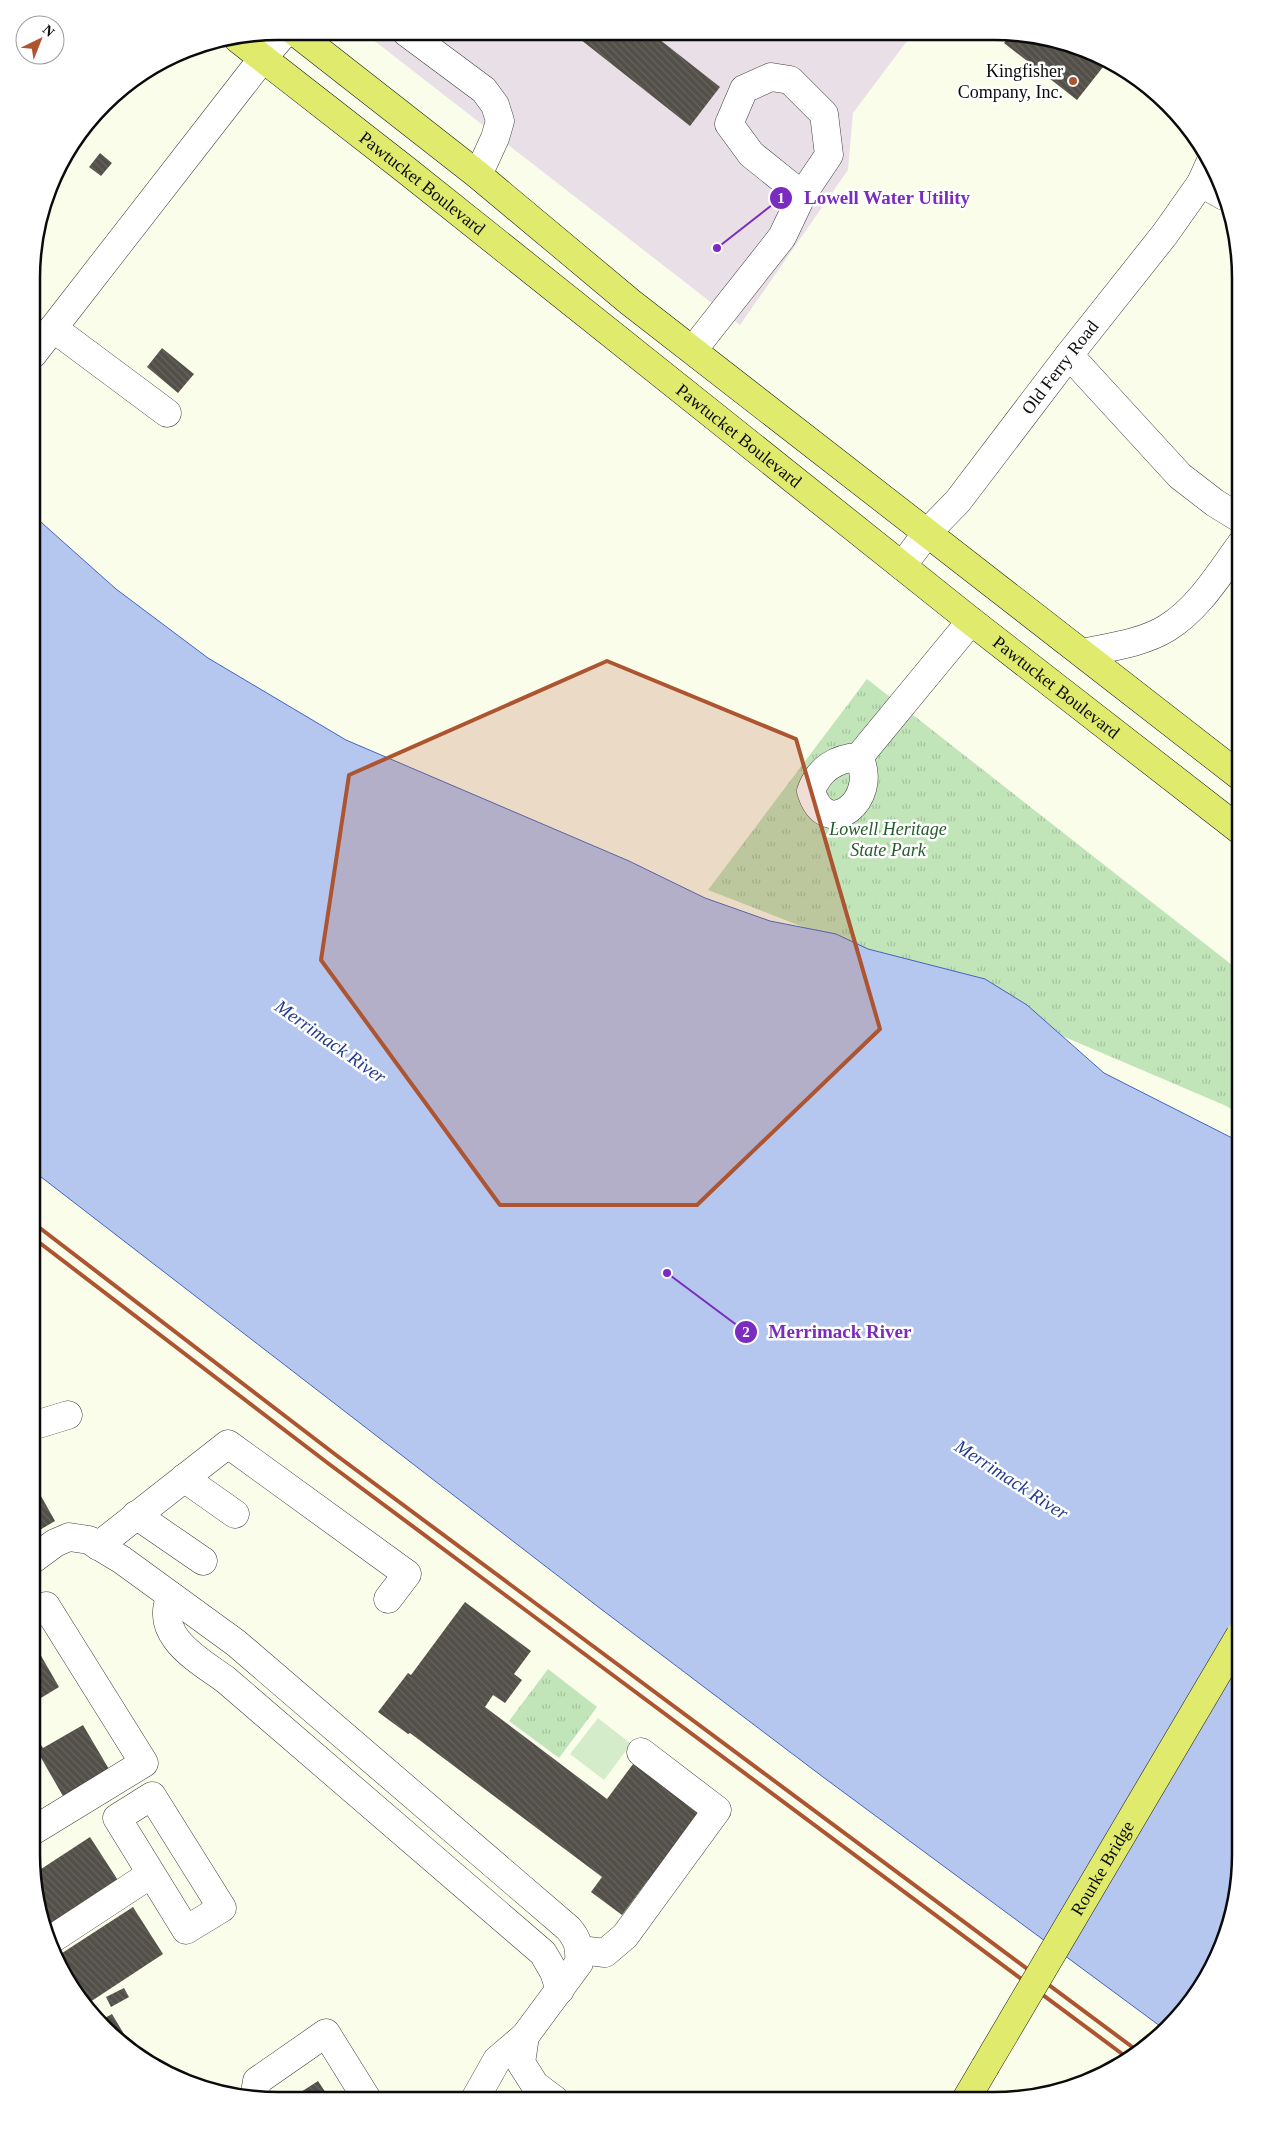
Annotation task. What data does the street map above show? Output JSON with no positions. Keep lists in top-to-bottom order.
{
  "streets": {
    "main road": ["Pawtucket Boulevard", "Rourke Bridge"],
    "street": ["Old Ferry Road"]
  },
  "crossings": [
    ["Pawtucket Boulevard", "Old Ferry Road"]
  ],
  "water": ["Merrimack River"],
  "parks": ["Lowell Heritage State Park"],
  "places": ["Kingfisher Company, Inc.", "Lowell Water Utility", "Merrimack River"],
  "north": "top right"
}
